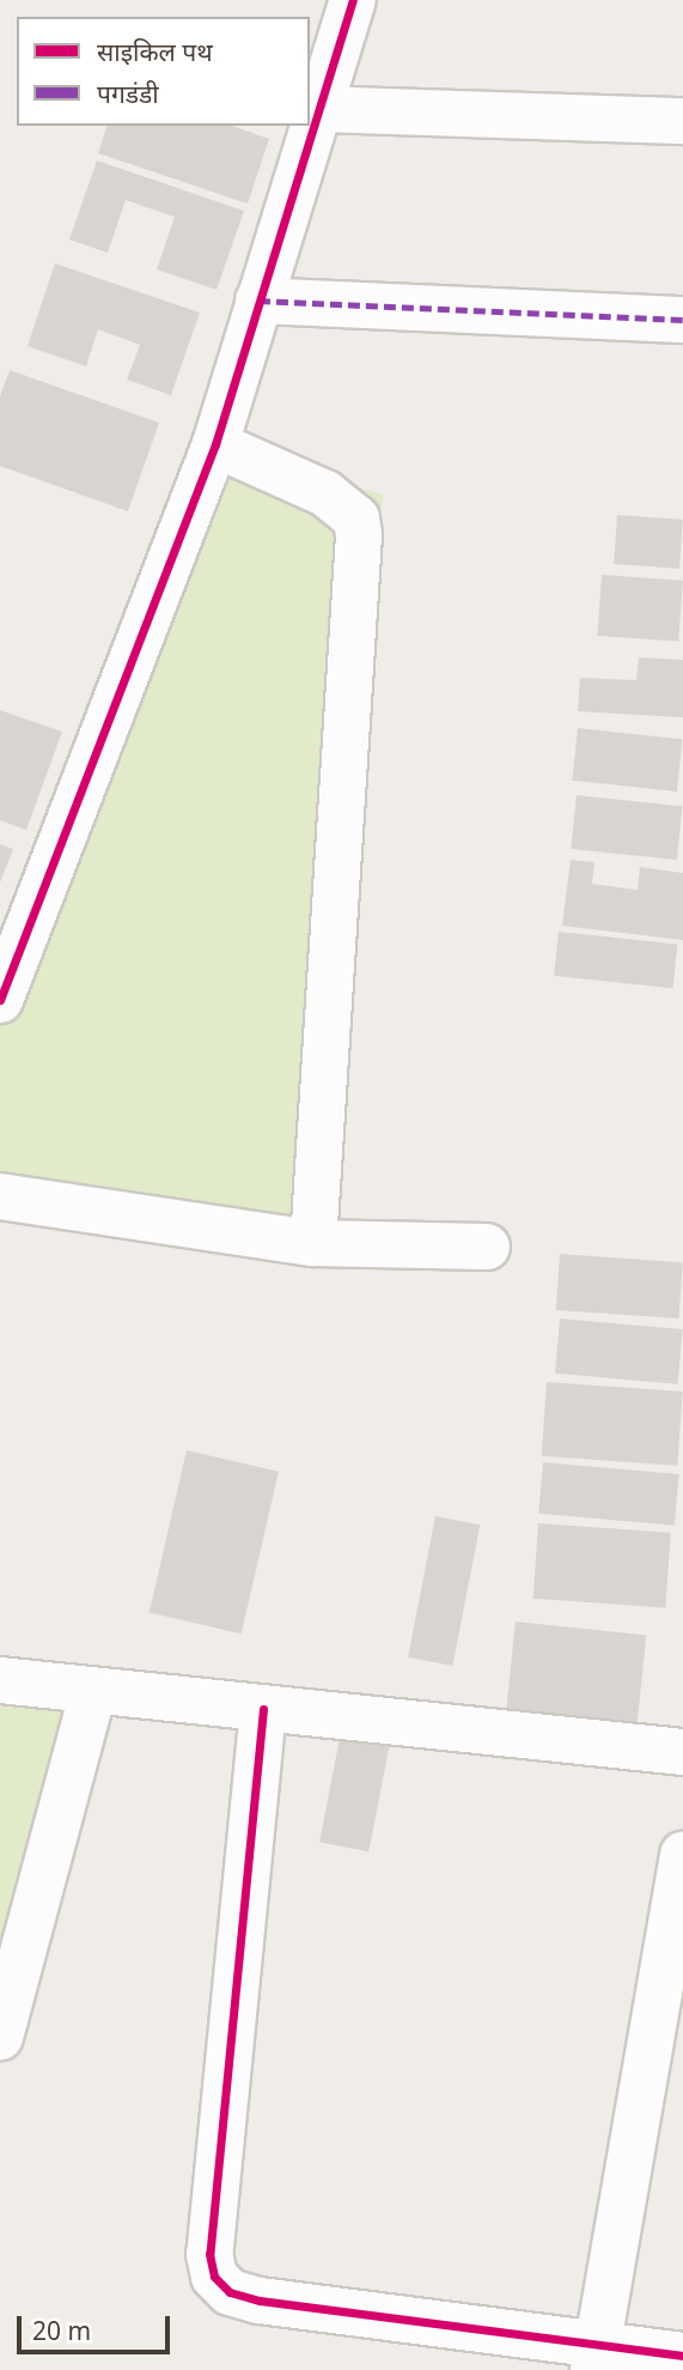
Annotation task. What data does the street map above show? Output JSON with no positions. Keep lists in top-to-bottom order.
{
  "legend": ["साइकिल पथ", "पगडंडी"],
  "scale_bar": "20 m"
}
